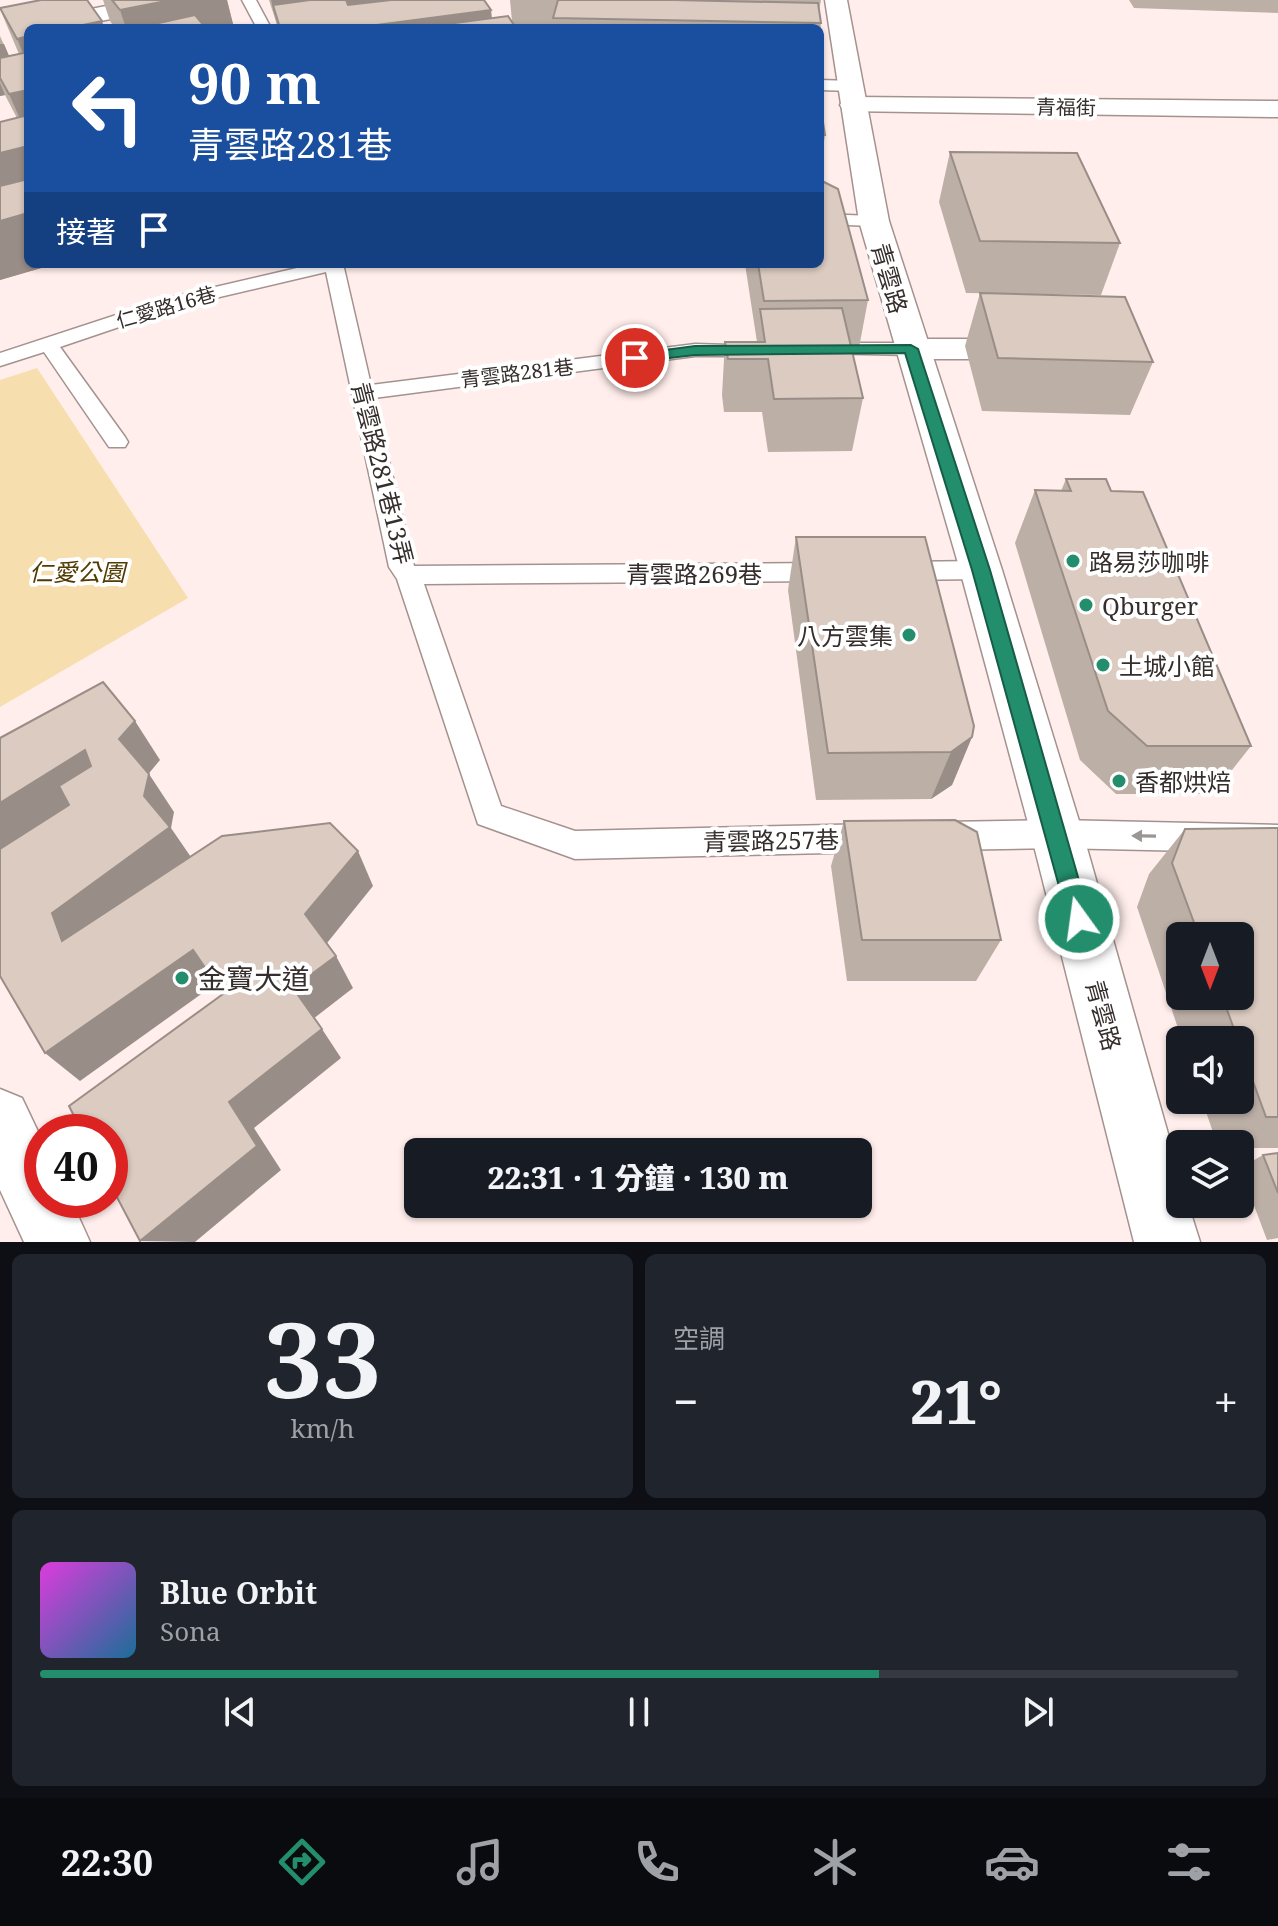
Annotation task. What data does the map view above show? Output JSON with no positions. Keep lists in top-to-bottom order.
{
  "streets": {
    "street": ["青福街", "青雲路"],
    "lane": [
      "仁愛路16巷",
      "青雲路281巷",
      "青雲路281巷13弄",
      "青雲路269巷",
      "青雲路257巷"
    ]
  },
  "crossings": [
    ["青福街", "青雲路"],
    ["青雲路", "青雲路281巷"],
    ["青雲路", "青雲路269巷"],
    ["青雲路", "青雲路257巷"],
    ["青雲路281巷", "青雲路281巷13弄"],
    ["青雲路281巷13弄", "青雲路269巷"],
    ["青雲路281巷13弄", "青雲路257巷"]
  ],
  "parks": ["仁愛公園"],
  "places": [
    "路易莎咖啡",
    "Qburger",
    "八方雲集",
    "土城小館",
    "香都烘焙",
    "金寶大道"
  ],
  "north": "bottom",
  "page": {
    "turn": ["90 m", "青雲路281巷"],
    "then": "接著",
    "limit": "40",
    "trip": "22:31 · 1 分鐘 · 130 m",
    "tile": [
      ["33", "km/h"],
      "空調"
    ],
    "heat": ["−", "21°", "+"],
    "song": ["Blue Orbit", "Sona"],
    "tabs": "22:30"
  }
}
